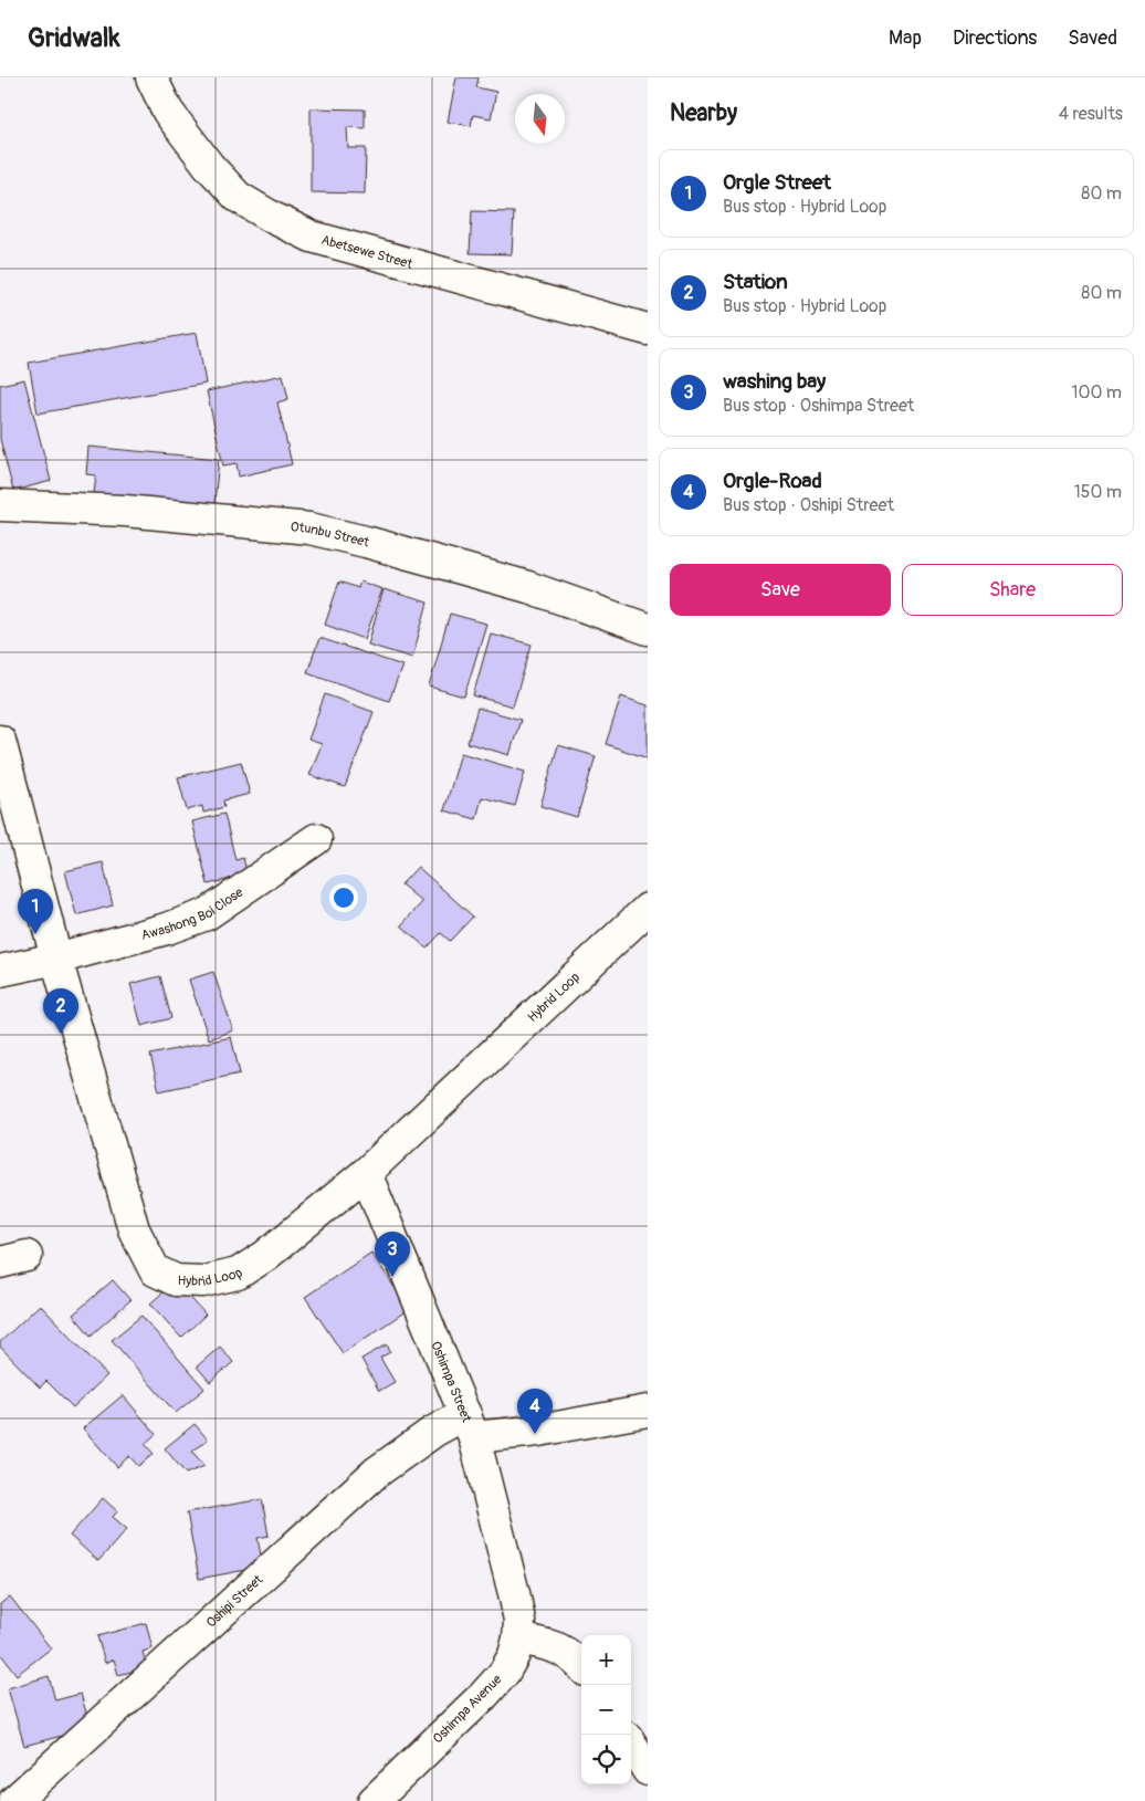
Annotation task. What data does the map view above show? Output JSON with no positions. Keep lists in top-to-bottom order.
{
  "streets": {
    "street": [
      "Abetsewe Street",
      "Otunbu Street",
      "Awashong Boi Close",
      "Hybrid Loop",
      "Oshimpa Street",
      "Oshipi Street",
      "Oshimpa Avenue"
    ]
  },
  "crossings": [
    ["Awashong Boi Close", "Hybrid Loop"],
    ["Hybrid Loop", "Oshimpa Street"],
    ["Oshimpa Street", "Oshipi Street"],
    ["Oshimpa Street", "Oshimpa Avenue"]
  ],
  "north": "bottom",
  "page": {
    "header": "Gridwalk",
    "nav": ["Map", "Directions", "Saved"],
    "heading": ["Nearby", "4 results"],
    "list": [
      {
        "mark": "1",
        "name": "Orgle Street",
        "note": "Bus stop · Hybrid Loop",
        "value": "80 m"
      },
      {
        "mark": "2",
        "name": "Station",
        "note": "Bus stop · Hybrid Loop",
        "value": "80 m"
      },
      {
        "mark": "3",
        "name": "washing bay",
        "note": "Bus stop · Oshimpa Street",
        "value": "100 m"
      },
      {
        "mark": "4",
        "name": "Orgle-Road",
        "note": "Bus stop · Oshipi Street",
        "value": "150 m"
      }
    ],
    "buttons": ["Save", "Share"],
    "pins": [
      "1",
      "2",
      "3",
      "4"
    ],
    "map_buttons": ["+", "−"]
  }
}
